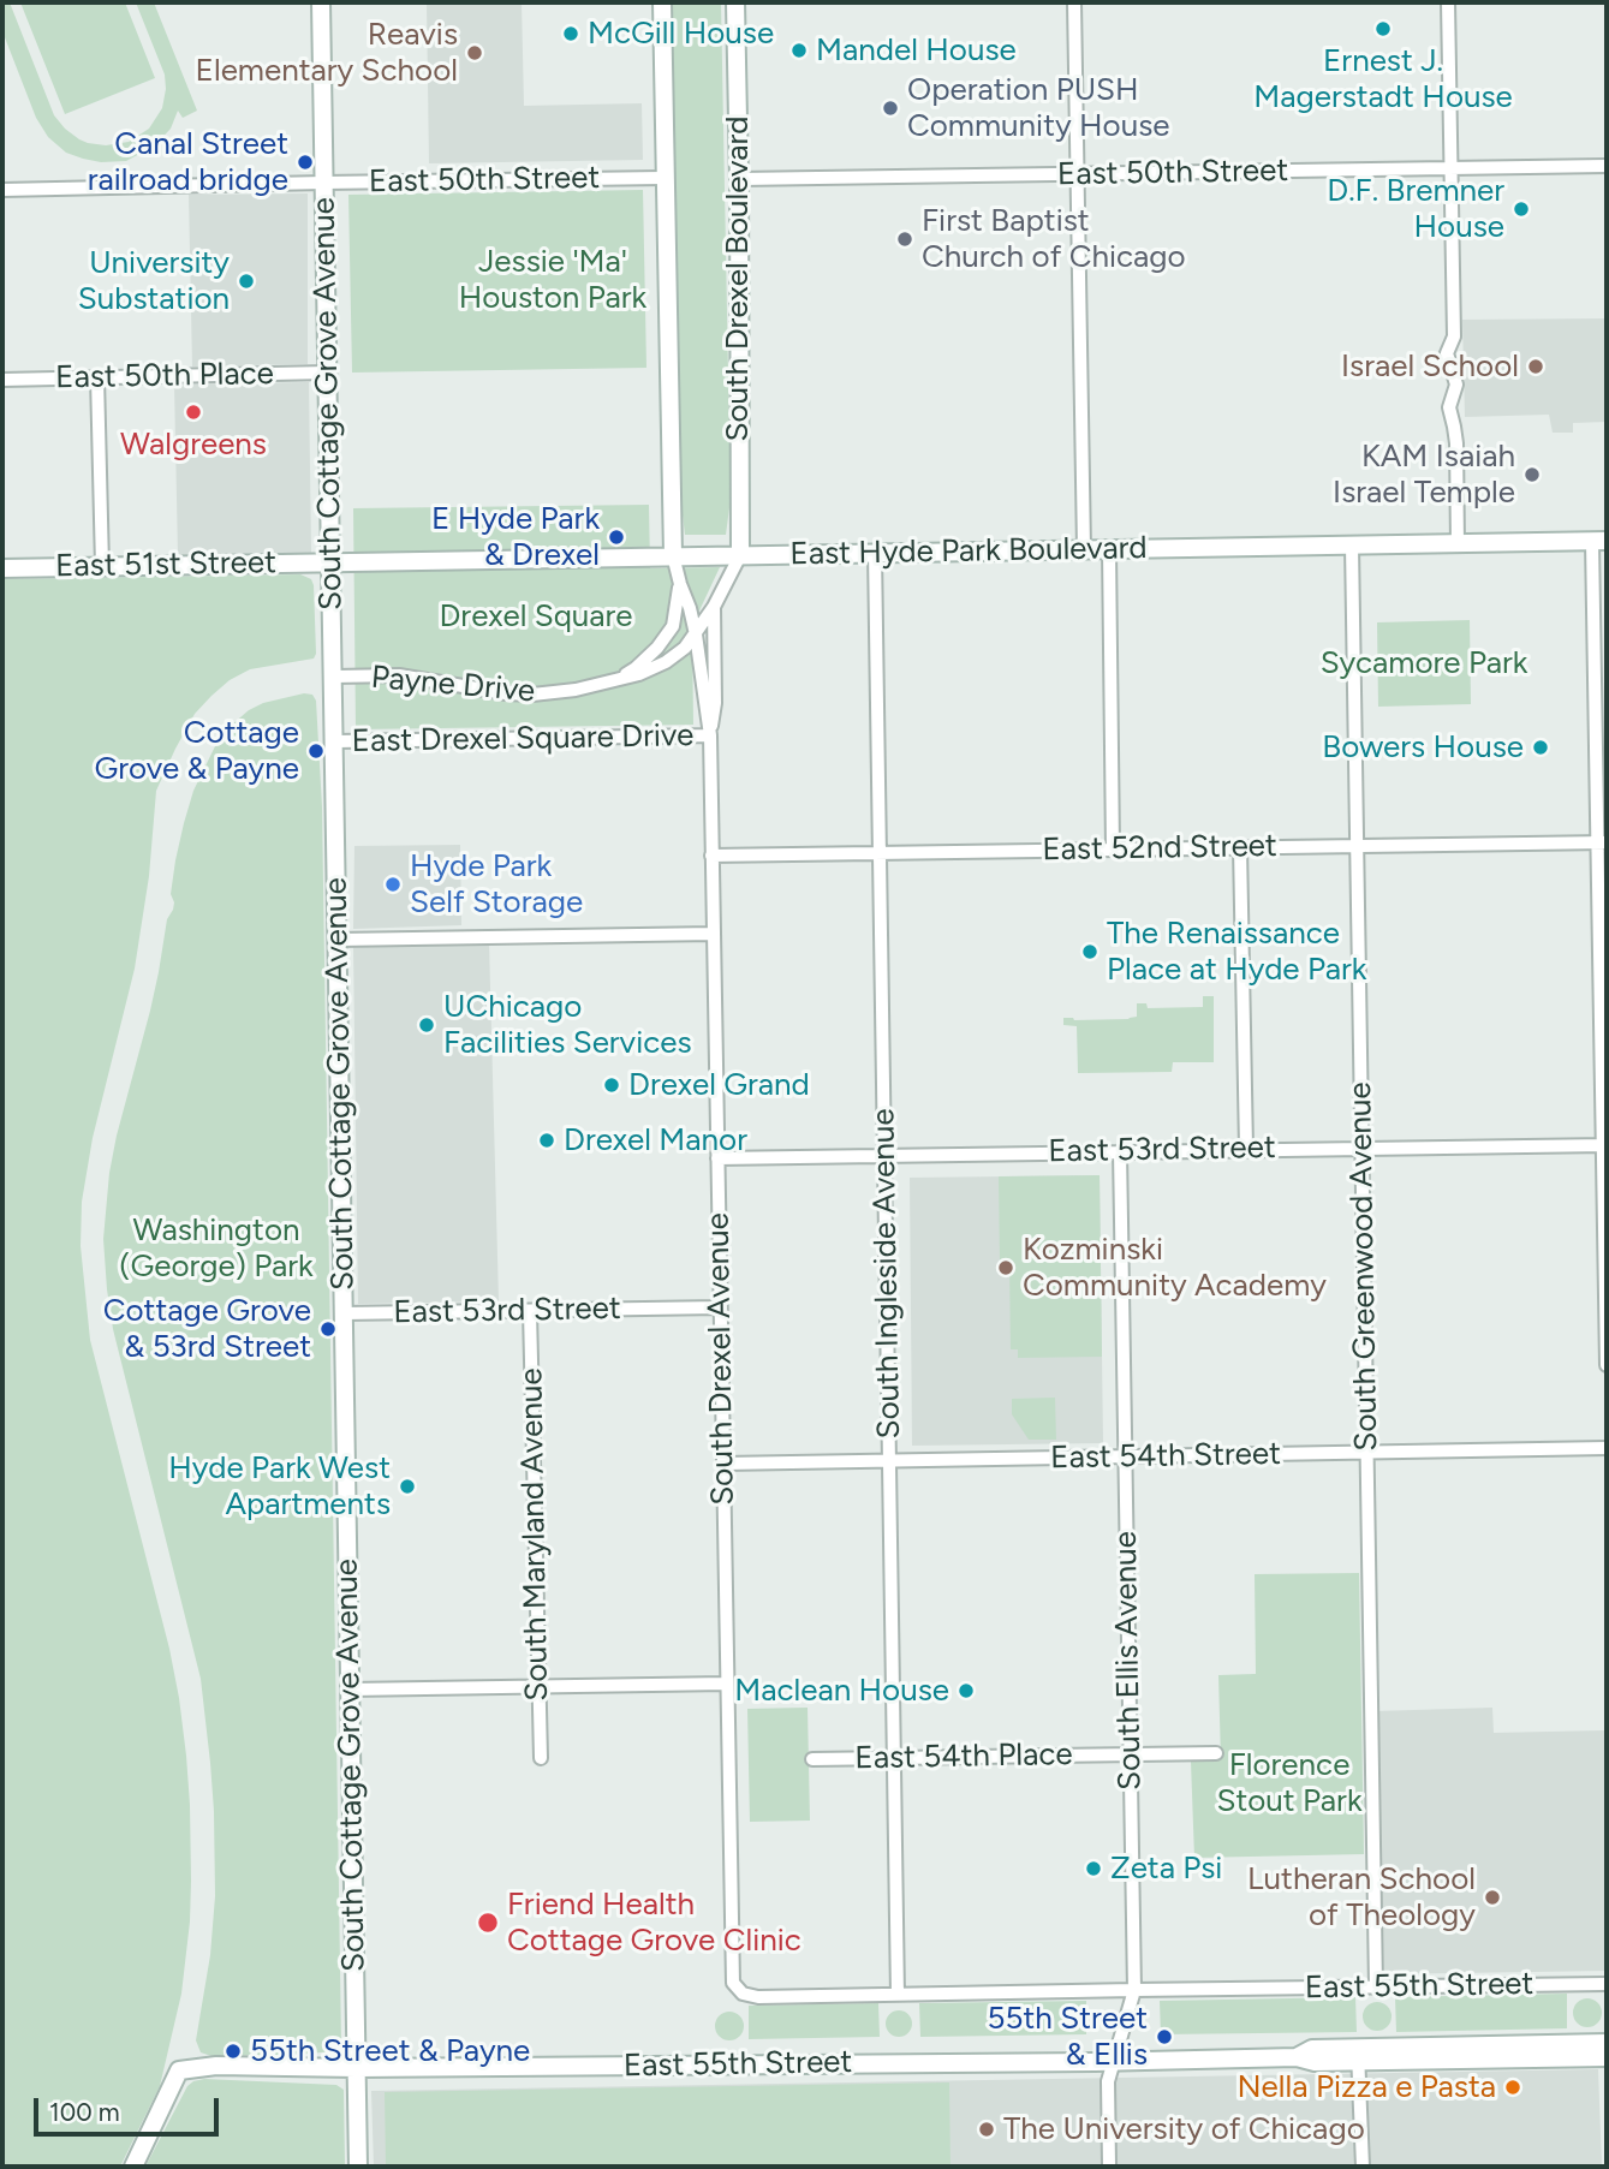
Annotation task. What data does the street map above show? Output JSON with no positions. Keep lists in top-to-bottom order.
{
  "streets": {
    "main road": [
      "South Drexel Boulevard",
      "South Cottage Grove Avenue",
      "East Hyde Park Boulevard",
      "East 51st Street",
      "East 55th Street"
    ],
    "street": [
      "East 50th Street",
      "East 50th Place",
      "Payne Drive",
      "East Drexel Square Drive",
      "East 52nd Street",
      "East 53rd Street",
      "South Greenwood Avenue",
      "South Ingleside Avenue",
      "South Drexel Avenue",
      "East 54th Street",
      "South Maryland Avenue",
      "South Ellis Avenue",
      "East 54th Place"
    ]
  },
  "crossings": [
    ["East 50th Street", "South Drexel Boulevard"],
    ["East 50th Street", "South Cottage Grove Avenue"],
    ["South Drexel Boulevard", "East Hyde Park Boulevard"],
    ["South Drexel Boulevard", "South Drexel Avenue"],
    ["East 50th Place", "South Cottage Grove Avenue"],
    ["South Cottage Grove Avenue", "East Hyde Park Boulevard"],
    ["South Cottage Grove Avenue", "East 51st Street"],
    ["South Cottage Grove Avenue", "Payne Drive"],
    ["South Cottage Grove Avenue", "East Drexel Square Drive"],
    ["South Cottage Grove Avenue", "East 53rd Street"],
    ["South Cottage Grove Avenue", "East 55th Street"],
    ["East Hyde Park Boulevard", "East 51st Street"],
    ["East Hyde Park Boulevard", "South Greenwood Avenue"],
    ["East Hyde Park Boulevard", "South Ingleside Avenue"],
    ["East Hyde Park Boulevard", "South Drexel Avenue"],
    ["Payne Drive", "South Drexel Avenue"],
    ["East Drexel Square Drive", "South Drexel Avenue"],
    ["East 52nd Street", "South Greenwood Avenue"],
    ["East 52nd Street", "South Ingleside Avenue"],
    ["East 52nd Street", "South Drexel Avenue"],
    ["East 53rd Street", "South Greenwood Avenue"],
    ["East 53rd Street", "South Ingleside Avenue"],
    ["East 53rd Street", "South Drexel Avenue"],
    ["East 53rd Street", "South Maryland Avenue"],
    ["East 53rd Street", "South Ellis Avenue"],
    ["South Greenwood Avenue", "East 54th Street"],
    ["South Greenwood Avenue", "East 55th Street"],
    ["South Ingleside Avenue", "East 54th Street"],
    ["South Ingleside Avenue", "East 54th Place"],
    ["South Ingleside Avenue", "East 55th Street"],
    ["South Drexel Avenue", "East 54th Street"],
    ["South Drexel Avenue", "East 55th Street"],
    ["East 54th Street", "South Ellis Avenue"],
    ["South Ellis Avenue", "East 54th Place"],
    ["South Ellis Avenue", "East 55th Street"]
  ],
  "parks": [
    "Jessie 'Ma' Houston Park",
    "Drexel Square",
    "Sycamore Park",
    "Washington (George) Park",
    "Florence Stout Park"
  ],
  "places": [
    "Ernest J. Magerstadt House",
    "McGill House",
    "Mandel House",
    "Reavis Elementary School",
    "Operation PUSH Community House",
    "Canal Street railroad bridge",
    "D.F. Bremner House",
    "First Baptist Church of Chicago",
    "University Substation",
    "Israel School",
    "Walgreens",
    "KAM Isaiah Israel Temple",
    "E Hyde Park & Drexel",
    "Bowers House",
    "Cottage Grove & Payne",
    "Hyde Park Self Storage",
    "The Renaissance Place at Hyde Park",
    "UChicago Facilities Services",
    "Drexel Grand",
    "Drexel Manor",
    "Kozminski Community Academy",
    "Cottage Grove & 53rd Street",
    "Hyde Park West Apartments",
    "Maclean House",
    "Zeta Psi",
    "Lutheran School of Theology",
    "Friend Health Cottage Grove Clinic",
    "55th Street & Ellis",
    "55th Street & Payne",
    "Nella Pizza e Pasta",
    "The University of Chicago"
  ],
  "scale_bar": "100 m"
}
